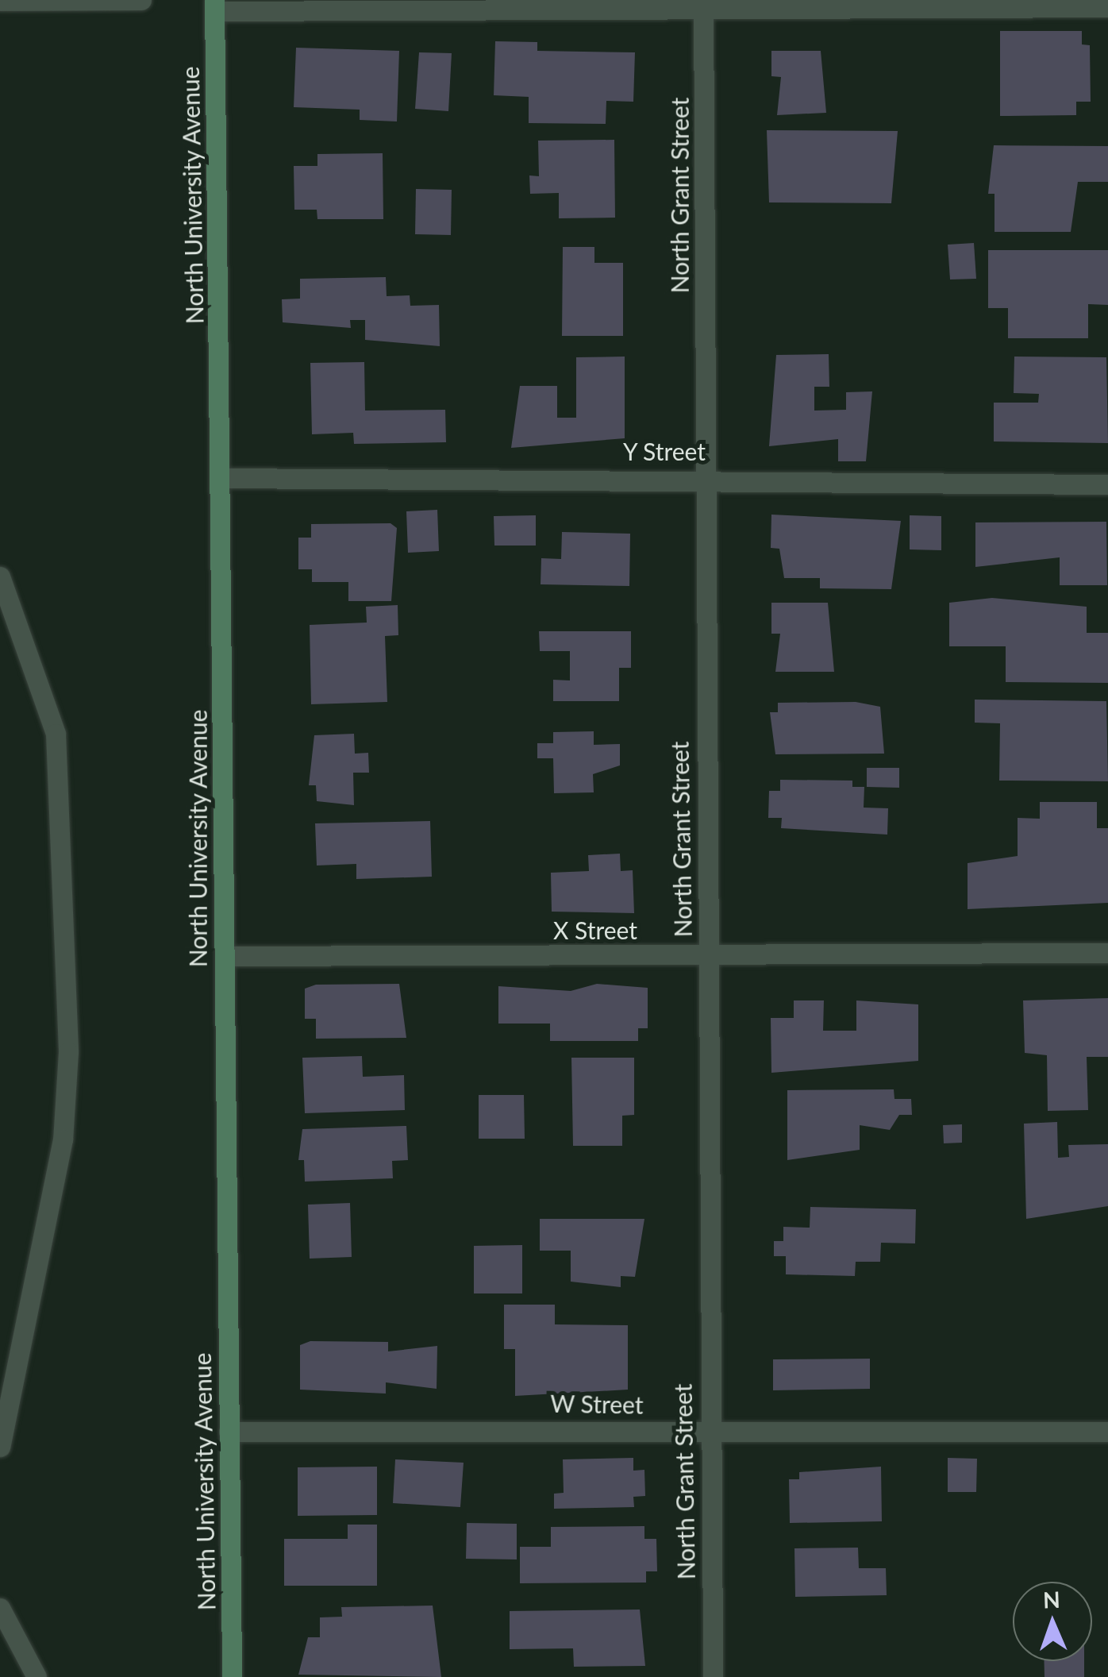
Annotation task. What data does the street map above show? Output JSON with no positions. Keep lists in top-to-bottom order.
{
  "streets": {
    "street": [
      "North University Avenue",
      "North Grant Street",
      "Y Street",
      "X Street",
      "W Street"
    ]
  },
  "crossings": [
    ["North University Avenue", "Y Street"],
    ["North University Avenue", "X Street"],
    ["North University Avenue", "W Street"],
    ["North Grant Street", "Y Street"],
    ["North Grant Street", "X Street"],
    ["North Grant Street", "W Street"]
  ],
  "north": "top"
}
